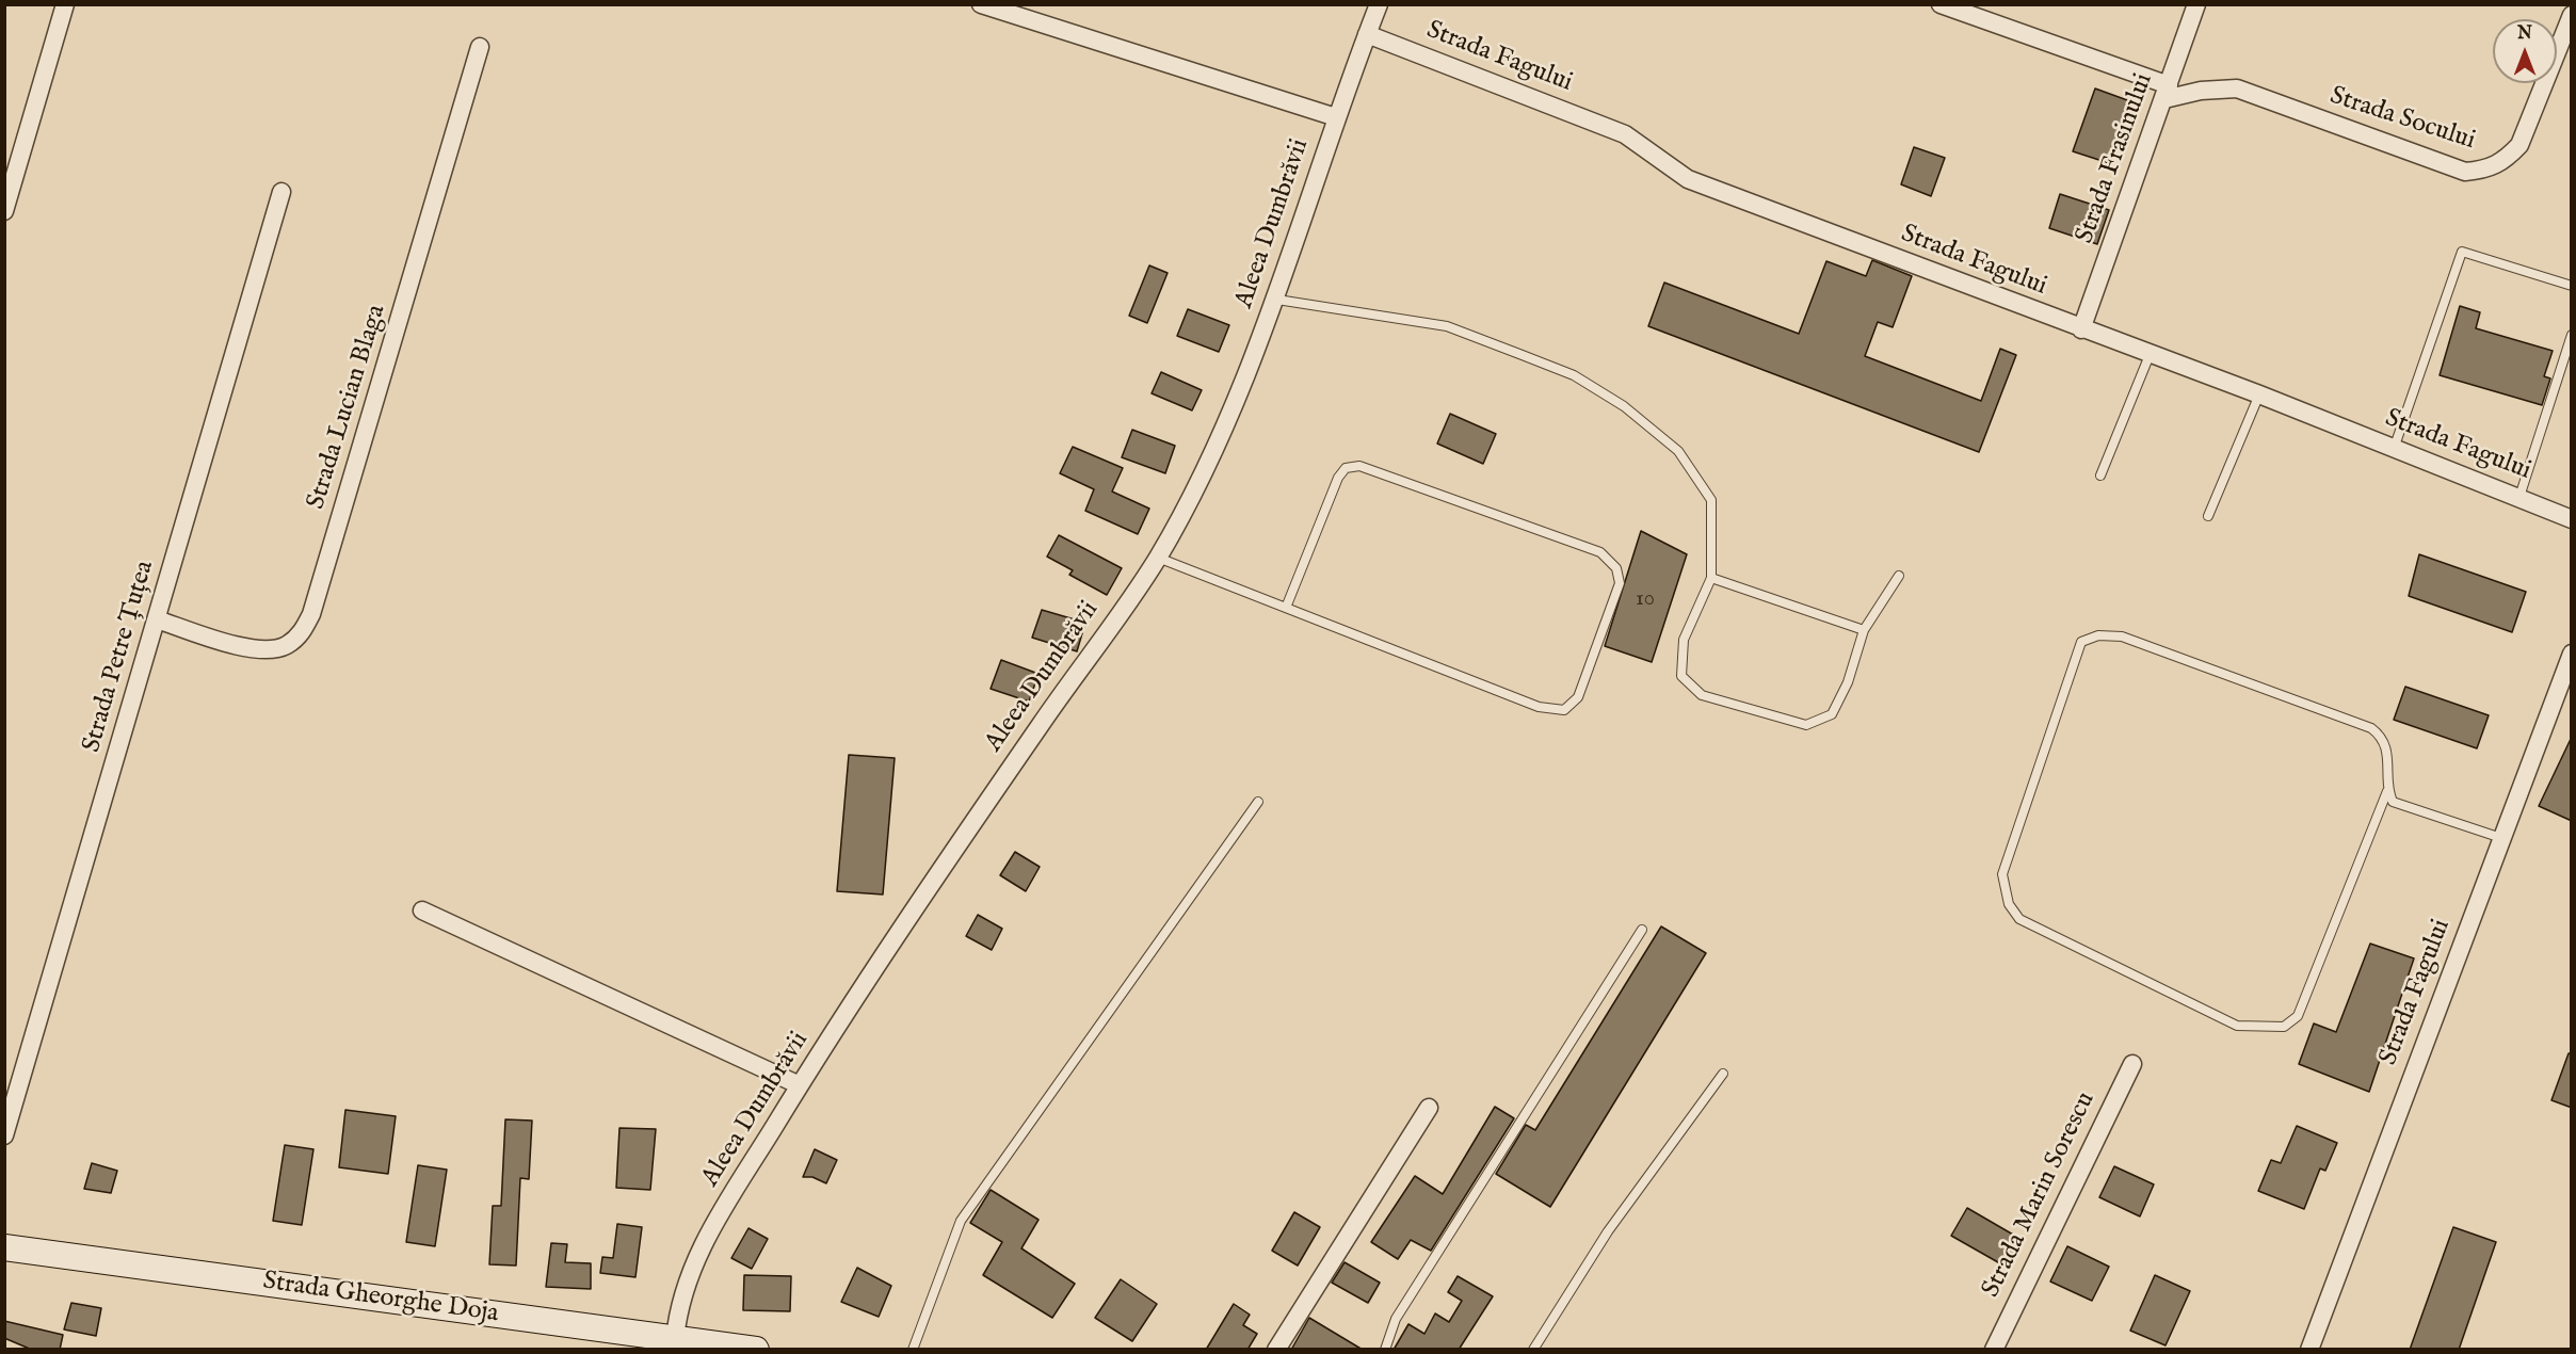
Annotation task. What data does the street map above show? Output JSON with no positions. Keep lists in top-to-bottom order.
{
  "streets": {
    "main road": ["Strada Gheorghe Doja"],
    "street": [
      "Strada Fagului",
      "Strada Socului",
      "Strada Frasinului",
      "Aleea Dumbrăvii",
      "Strada Lucian Blaga",
      "Strada Petre Țuțea",
      "Strada Marin Sorescu"
    ]
  },
  "crossings": [
    ["Strada Fagului", "Strada Frasinului"],
    ["Strada Fagului", "Aleea Dumbrăvii"],
    ["Strada Socului", "Strada Frasinului"],
    ["Aleea Dumbrăvii", "Strada Gheorghe Doja"],
    ["Strada Lucian Blaga", "Strada Petre Țuțea"]
  ],
  "house_numbers": ["10"],
  "north": "top"
}
